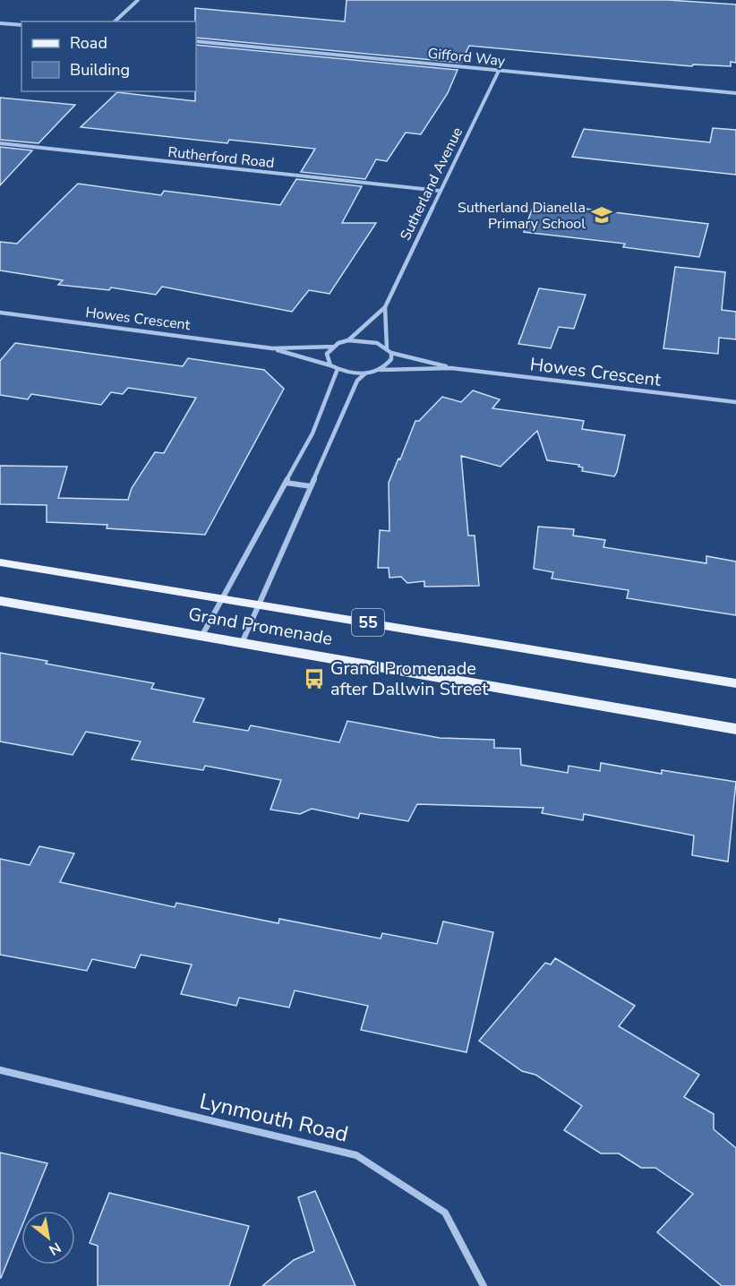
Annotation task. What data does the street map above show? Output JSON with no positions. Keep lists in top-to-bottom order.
{
  "streets": {
    "main road": ["55", "Grand Promenade"],
    "street": [
      "Gifford Way",
      "Rutherford Road",
      "Sutherland Avenue",
      "Howes Crescent",
      "Lynmouth Road"
    ]
  },
  "crossings": [
    ["Gifford Way", "Sutherland Avenue"],
    ["Rutherford Road", "Sutherland Avenue"]
  ],
  "places": {
    "school or university": ["Sutherland Dianella Primary School"],
    "bus stop": ["Grand Promenade after Dallwin Street"]
  },
  "legend": ["Road", "Building"],
  "north": "bottom right"
}
